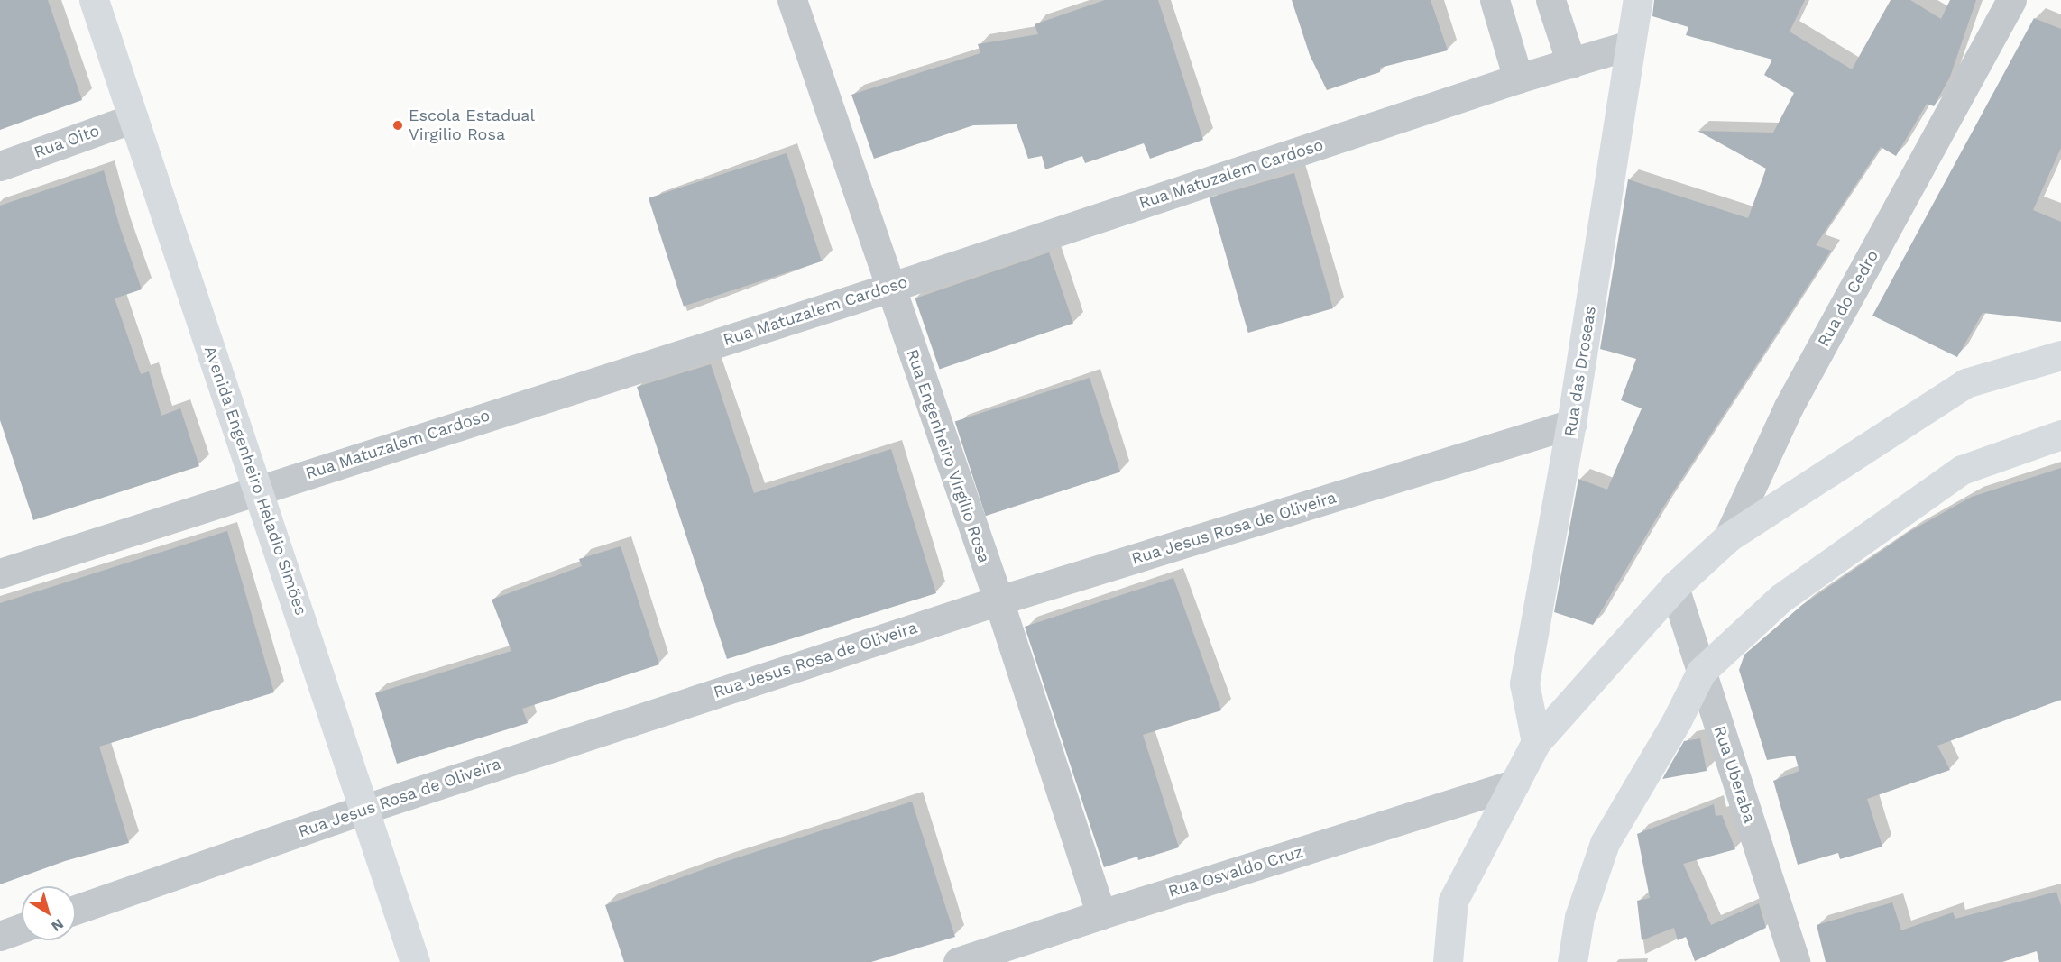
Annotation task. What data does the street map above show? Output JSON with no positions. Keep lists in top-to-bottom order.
{
  "streets": {
    "street": [
      "Rua Oito",
      "Rua Matuzalem Cardoso",
      "Rua do Cedro",
      "Rua das Droseas",
      "Rua Engenheiro Virgílio Rosa",
      "Avenida Engenheiro Heladio Simões",
      "Rua Jesus Rosa de Oliveira",
      "Rua Uberaba",
      "Rua Osvaldo Cruz"
    ]
  },
  "crossings": [
    ["Rua Oito", "Avenida Engenheiro Heladio Simões"],
    ["Rua Matuzalem Cardoso", "Rua das Droseas"],
    ["Rua Matuzalem Cardoso", "Rua Engenheiro Virgílio Rosa"],
    ["Rua Matuzalem Cardoso", "Avenida Engenheiro Heladio Simões"],
    ["Rua do Cedro", "Rua das Droseas"],
    ["Rua do Cedro", "Rua Uberaba"],
    ["Rua do Cedro", "Rua Osvaldo Cruz"],
    ["Rua das Droseas", "Rua Jesus Rosa de Oliveira"],
    ["Rua Engenheiro Virgílio Rosa", "Rua Jesus Rosa de Oliveira"],
    ["Rua Engenheiro Virgílio Rosa", "Rua Osvaldo Cruz"],
    ["Avenida Engenheiro Heladio Simões", "Rua Jesus Rosa de Oliveira"]
  ],
  "places": ["Escola Estadual Virgilio Rosa"],
  "north": "bottom right"
}
